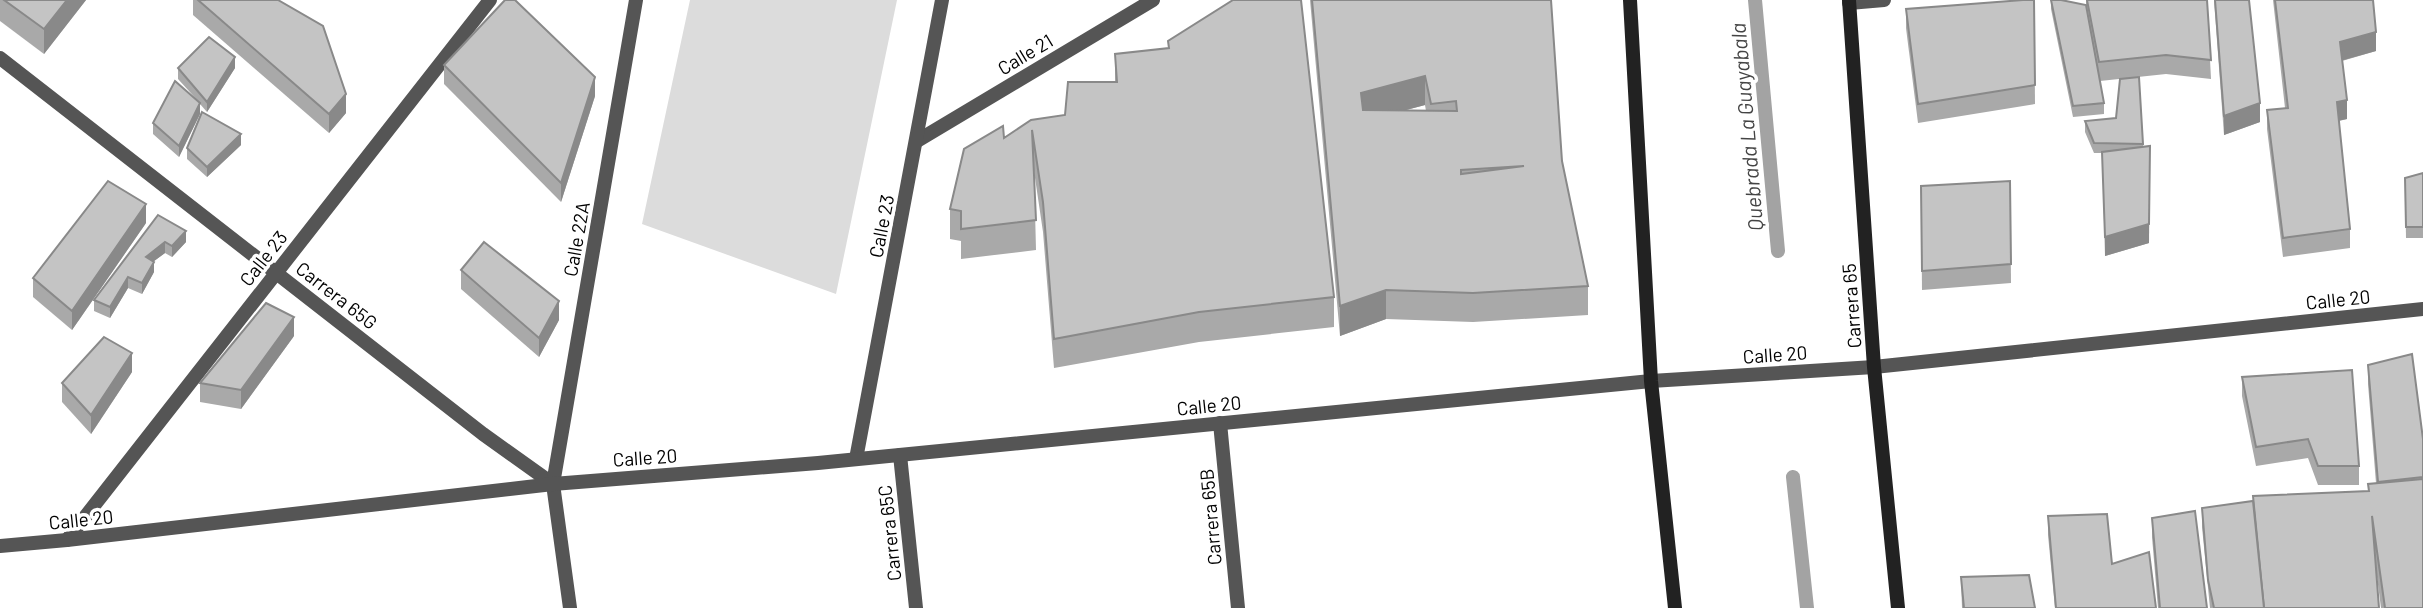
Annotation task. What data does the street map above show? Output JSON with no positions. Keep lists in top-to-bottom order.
{
  "streets": {
    "main road": ["Carrera 65"],
    "street": [
      "Calle 21",
      "Calle 23",
      "Calle 22A",
      "Carrera 65G",
      "Calle 20",
      "Carrera 65B",
      "Carrera 65C"
    ]
  },
  "crossings": [
    ["Calle 21", "Calle 23"],
    ["Calle 23", "Carrera 65G"],
    ["Calle 23", "Calle 20"],
    ["Calle 22A", "Carrera 65G"],
    ["Calle 22A", "Calle 20"],
    ["Carrera 65G", "Calle 20"],
    ["Calle 20", "Carrera 65"],
    ["Calle 20", "Carrera 65B"],
    ["Calle 20", "Carrera 65C"]
  ],
  "water": ["Quebrada La Guayabala"]
}
